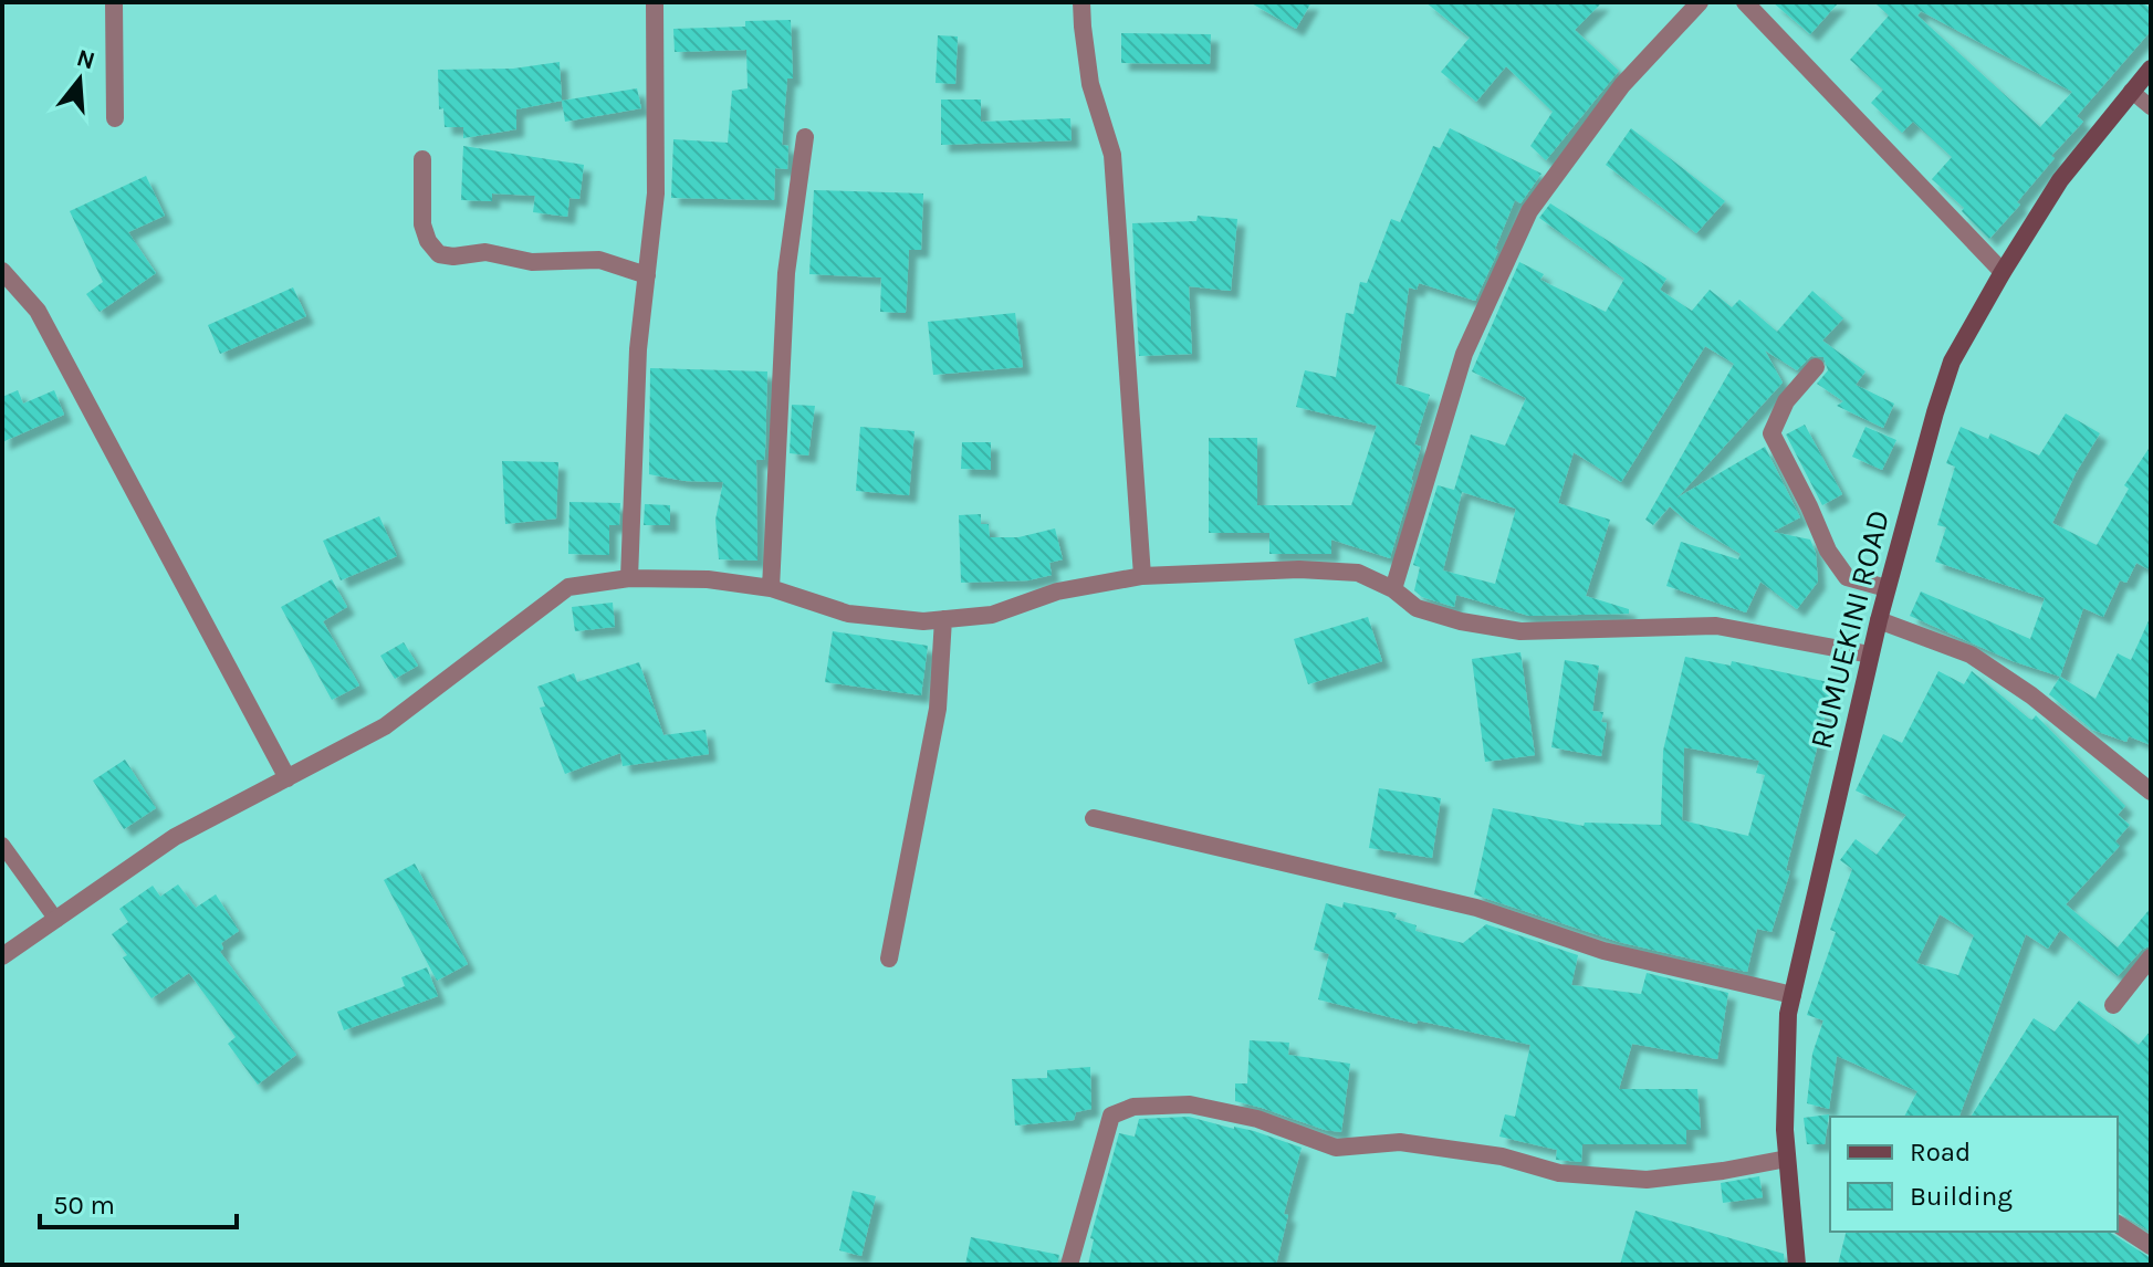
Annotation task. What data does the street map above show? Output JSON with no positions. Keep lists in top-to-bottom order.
{
  "streets": {
    "street": ["RUMUEKINI ROAD"]
  },
  "legend": ["Road", "Building"],
  "scale_bar": "50 m",
  "north": "top"
}
